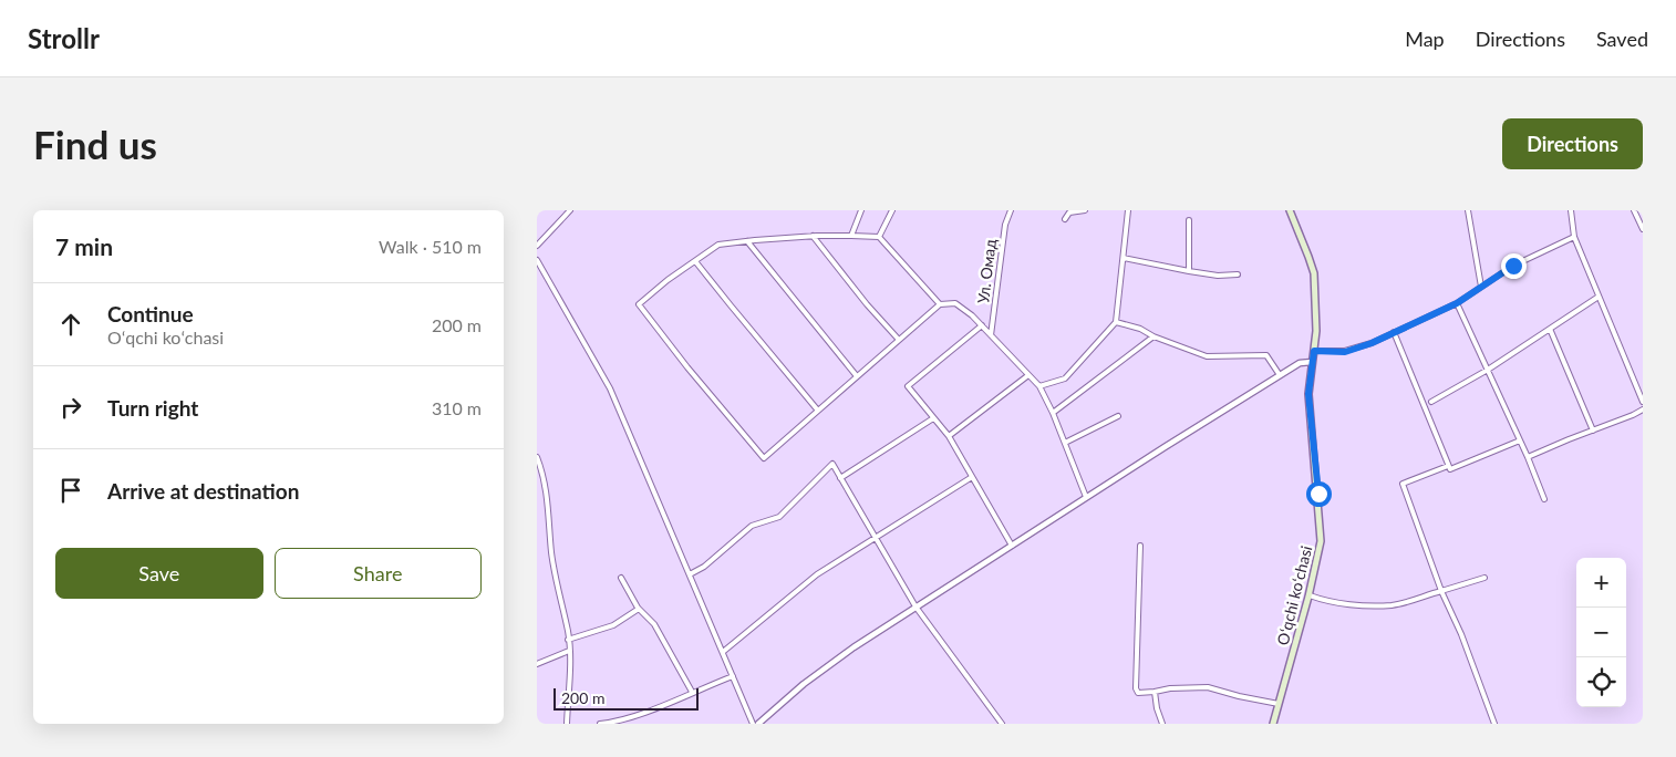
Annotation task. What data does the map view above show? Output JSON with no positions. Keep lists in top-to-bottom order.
{
  "streets": {
    "main road": ["Oʻqchi koʻchasi"],
    "street": ["Ул. Омад"]
  },
  "scale_bar": "200 m",
  "page": {
    "header": "Strollr",
    "nav": ["Map", "Directions", "Saved"],
    "buttons": [
      "Directions",
      ["Save", "Share"]
    ],
    "title": "Find us",
    "heading": ["7 min", "Walk · 510 m"],
    "list": [
      ["Continue", "Oʻqchi koʻchasi", "200 m"],
      ["Turn right", "310 m"],
      "Arrive at destination"
    ],
    "map_buttons": ["+", "−"],
    "scale": "200 m"
  }
}
